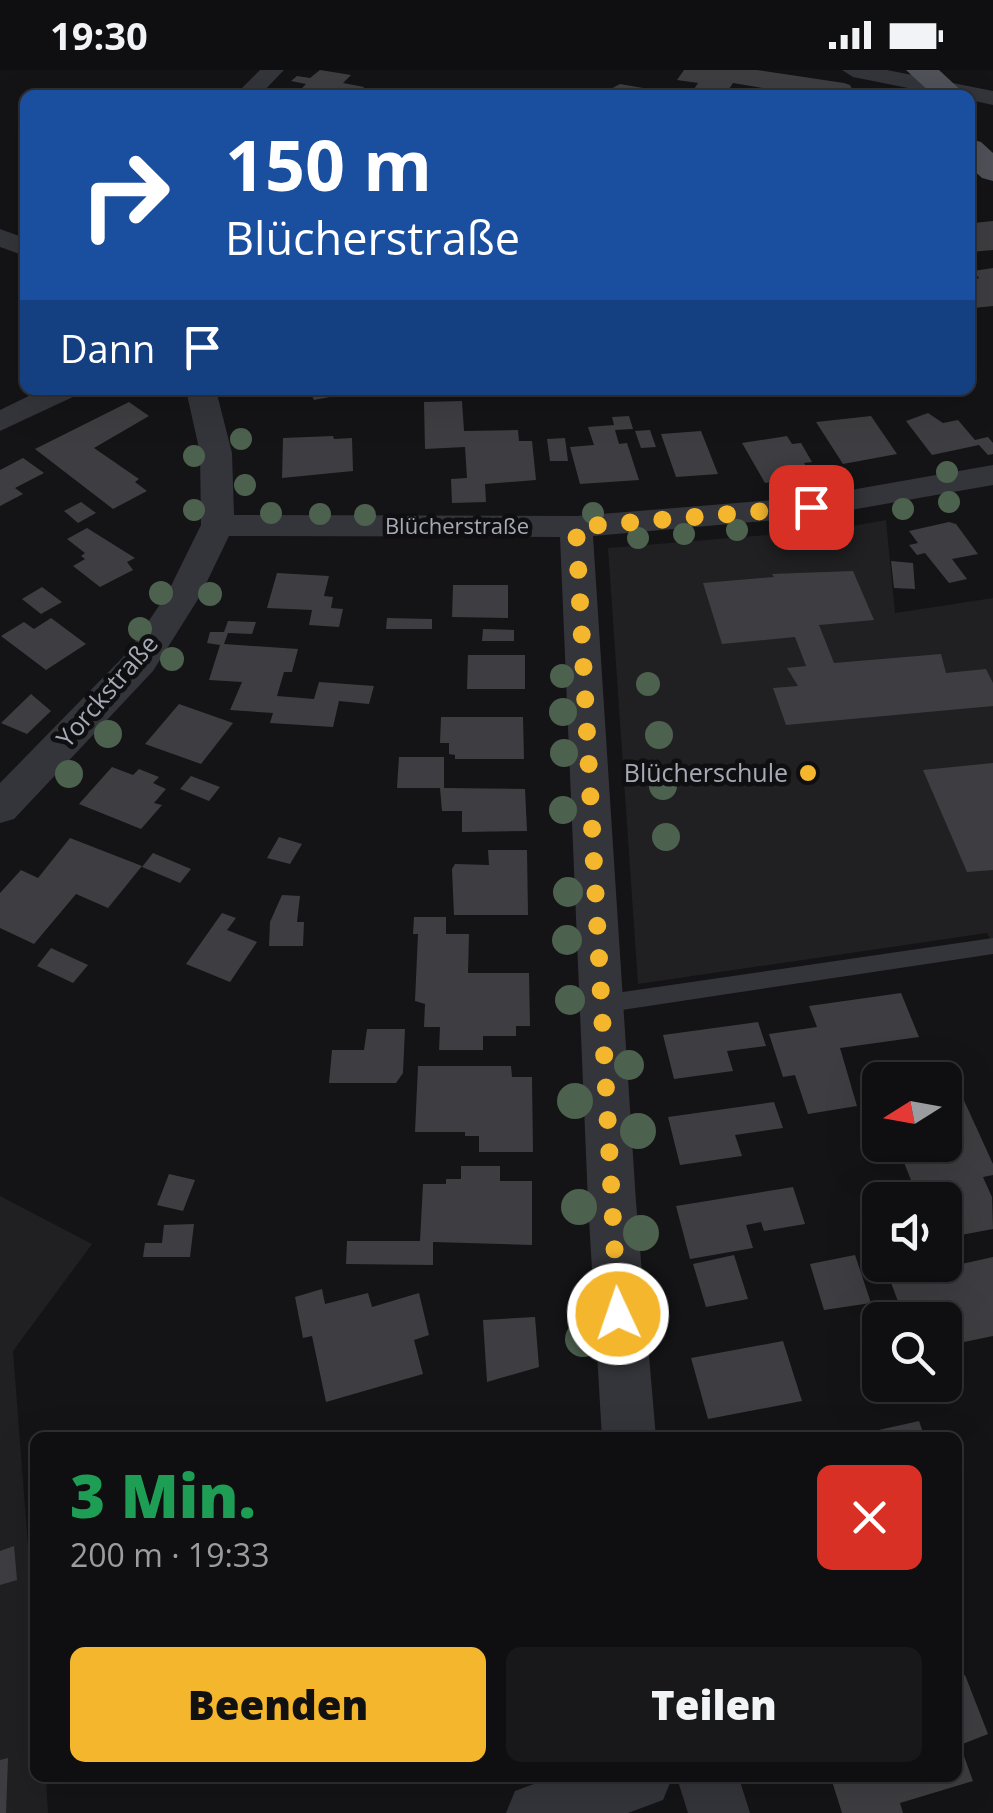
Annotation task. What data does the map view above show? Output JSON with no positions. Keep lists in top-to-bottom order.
{
  "streets": {
    "street": ["Blücherstraße", "Yorckstraße"]
  },
  "crossings": [
    ["Blücherstraße", "Yorckstraße"]
  ],
  "places": ["Blücherschule"],
  "north": "left",
  "page": {
    "status": "19:30",
    "turn": ["150 m", "Blücherstraße"],
    "then": "Dann",
    "heading": ["3 Min.", "200 m · 19:33"],
    "buttons": ["Beenden", "Teilen"]
  }
}
